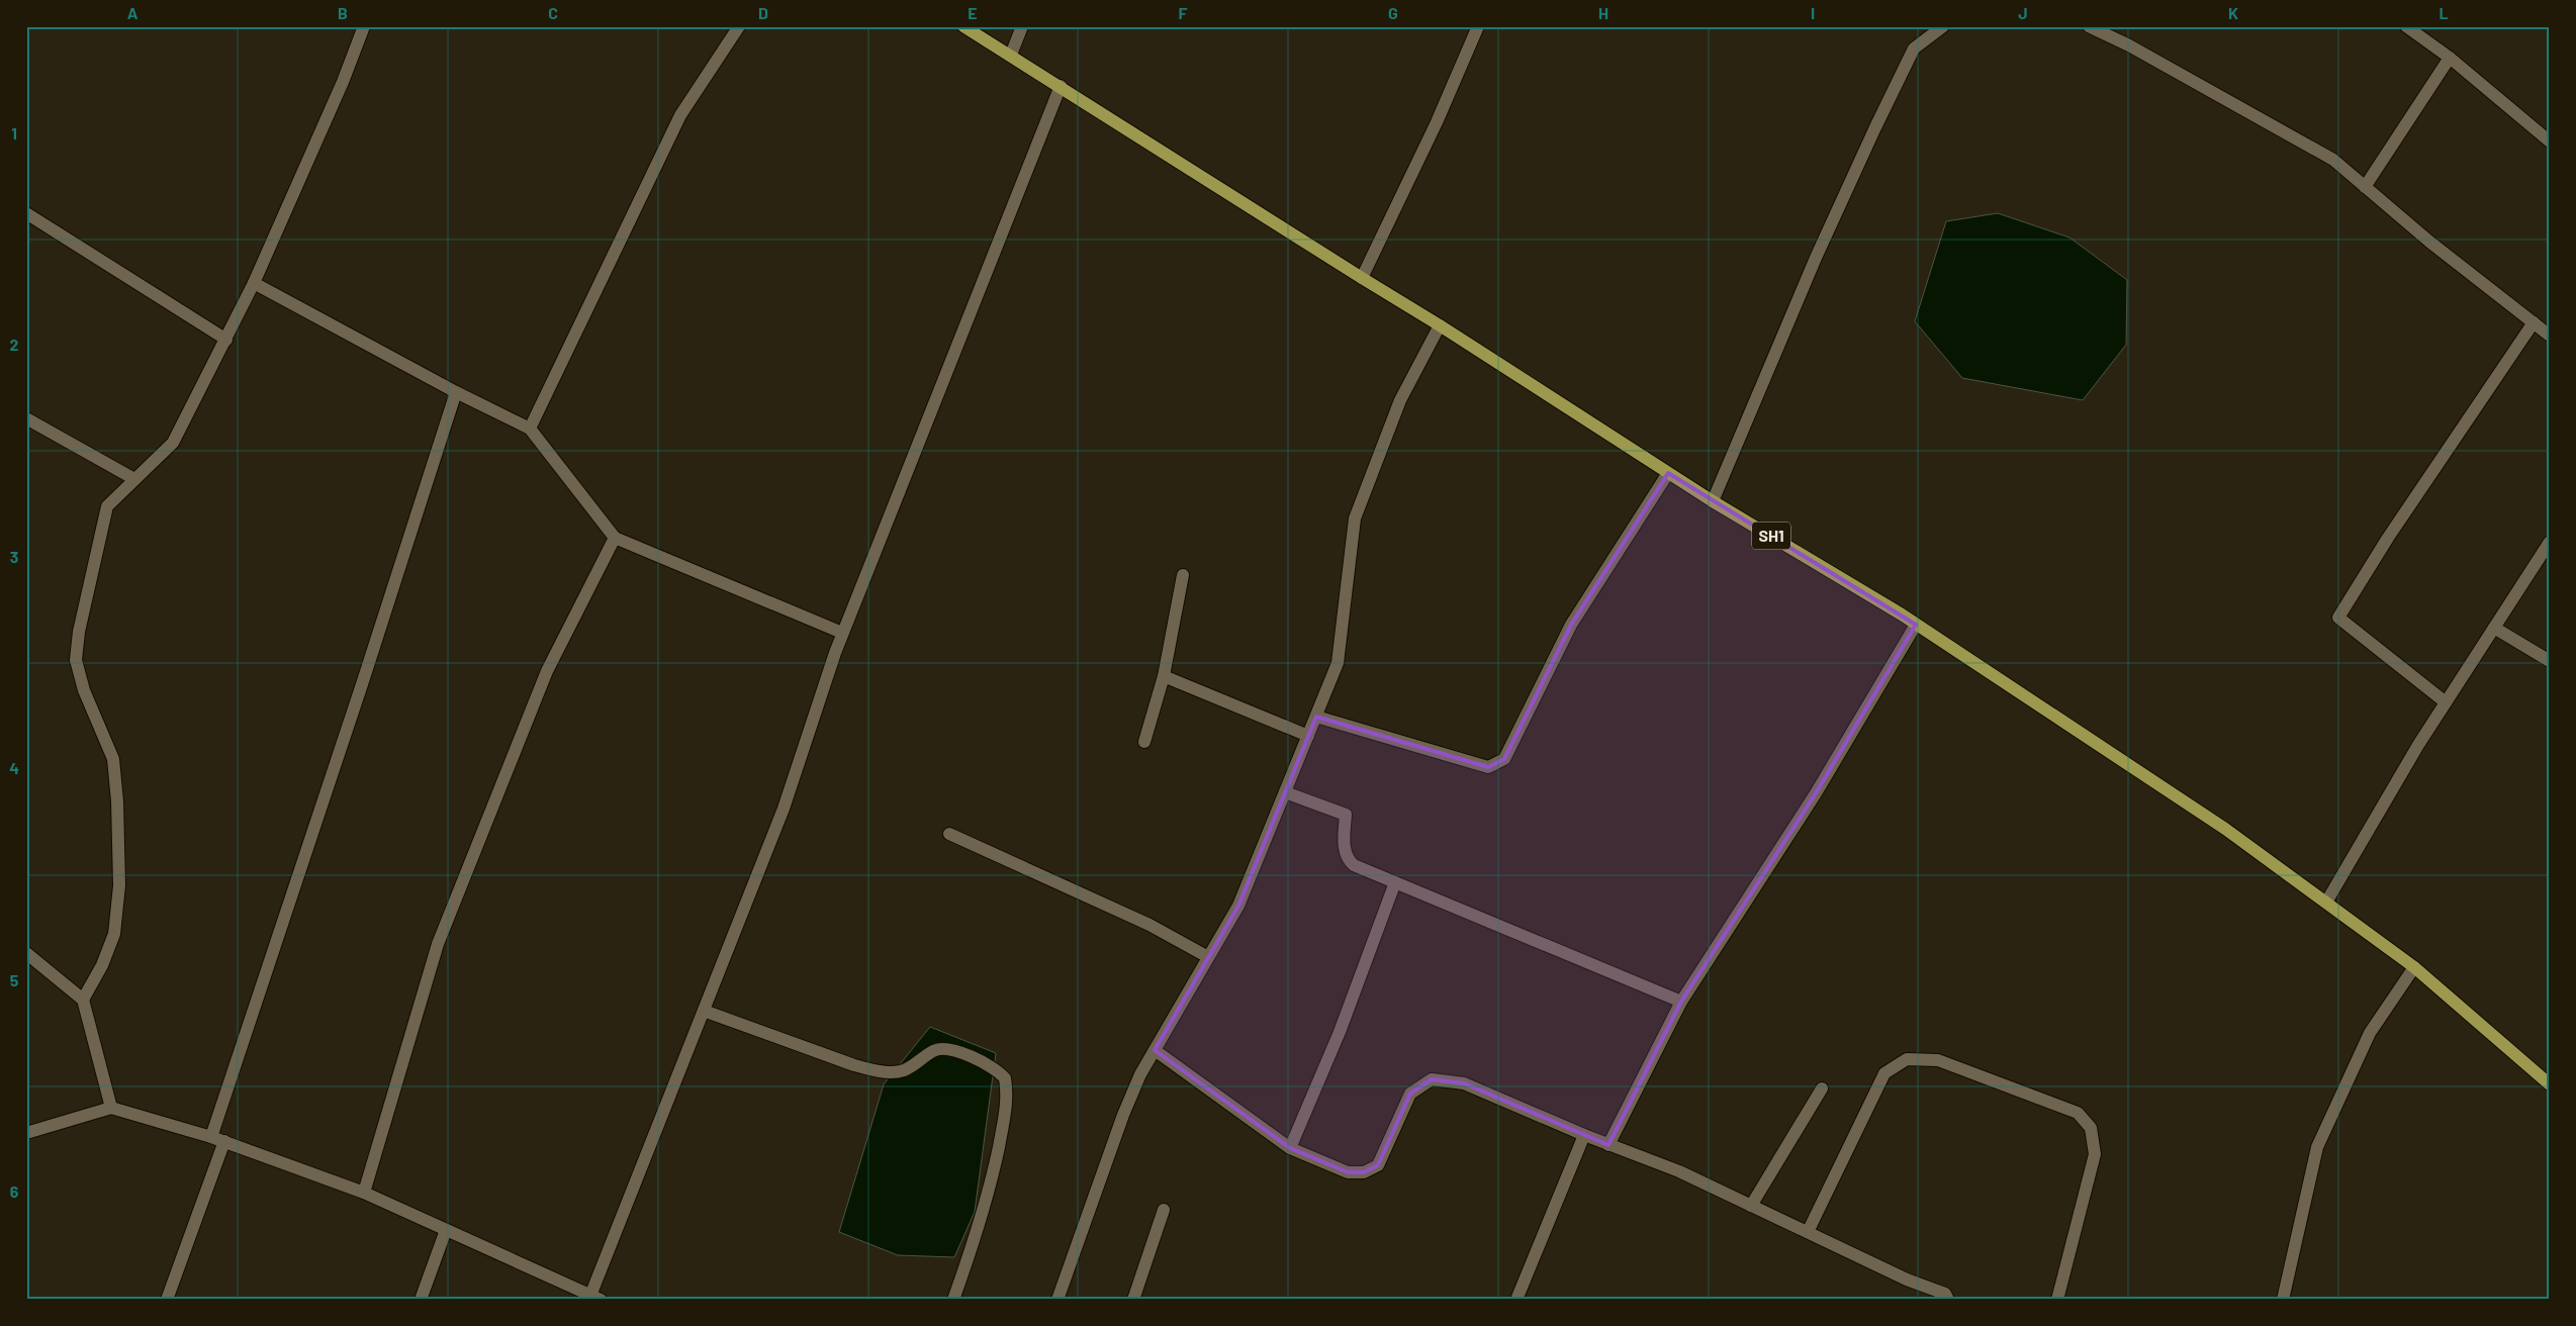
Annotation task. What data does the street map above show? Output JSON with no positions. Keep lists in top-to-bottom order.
{
  "streets": {
    "main road": ["SH1"]
  },
  "grid": {
    "columns": [
      "A",
      "B",
      "C",
      "D",
      "E",
      "F",
      "G",
      "H",
      "I",
      "J",
      "K",
      "L"
    ],
    "rows": [
      "1",
      "2",
      "3",
      "4",
      "5",
      "6"
    ]
  }
}
